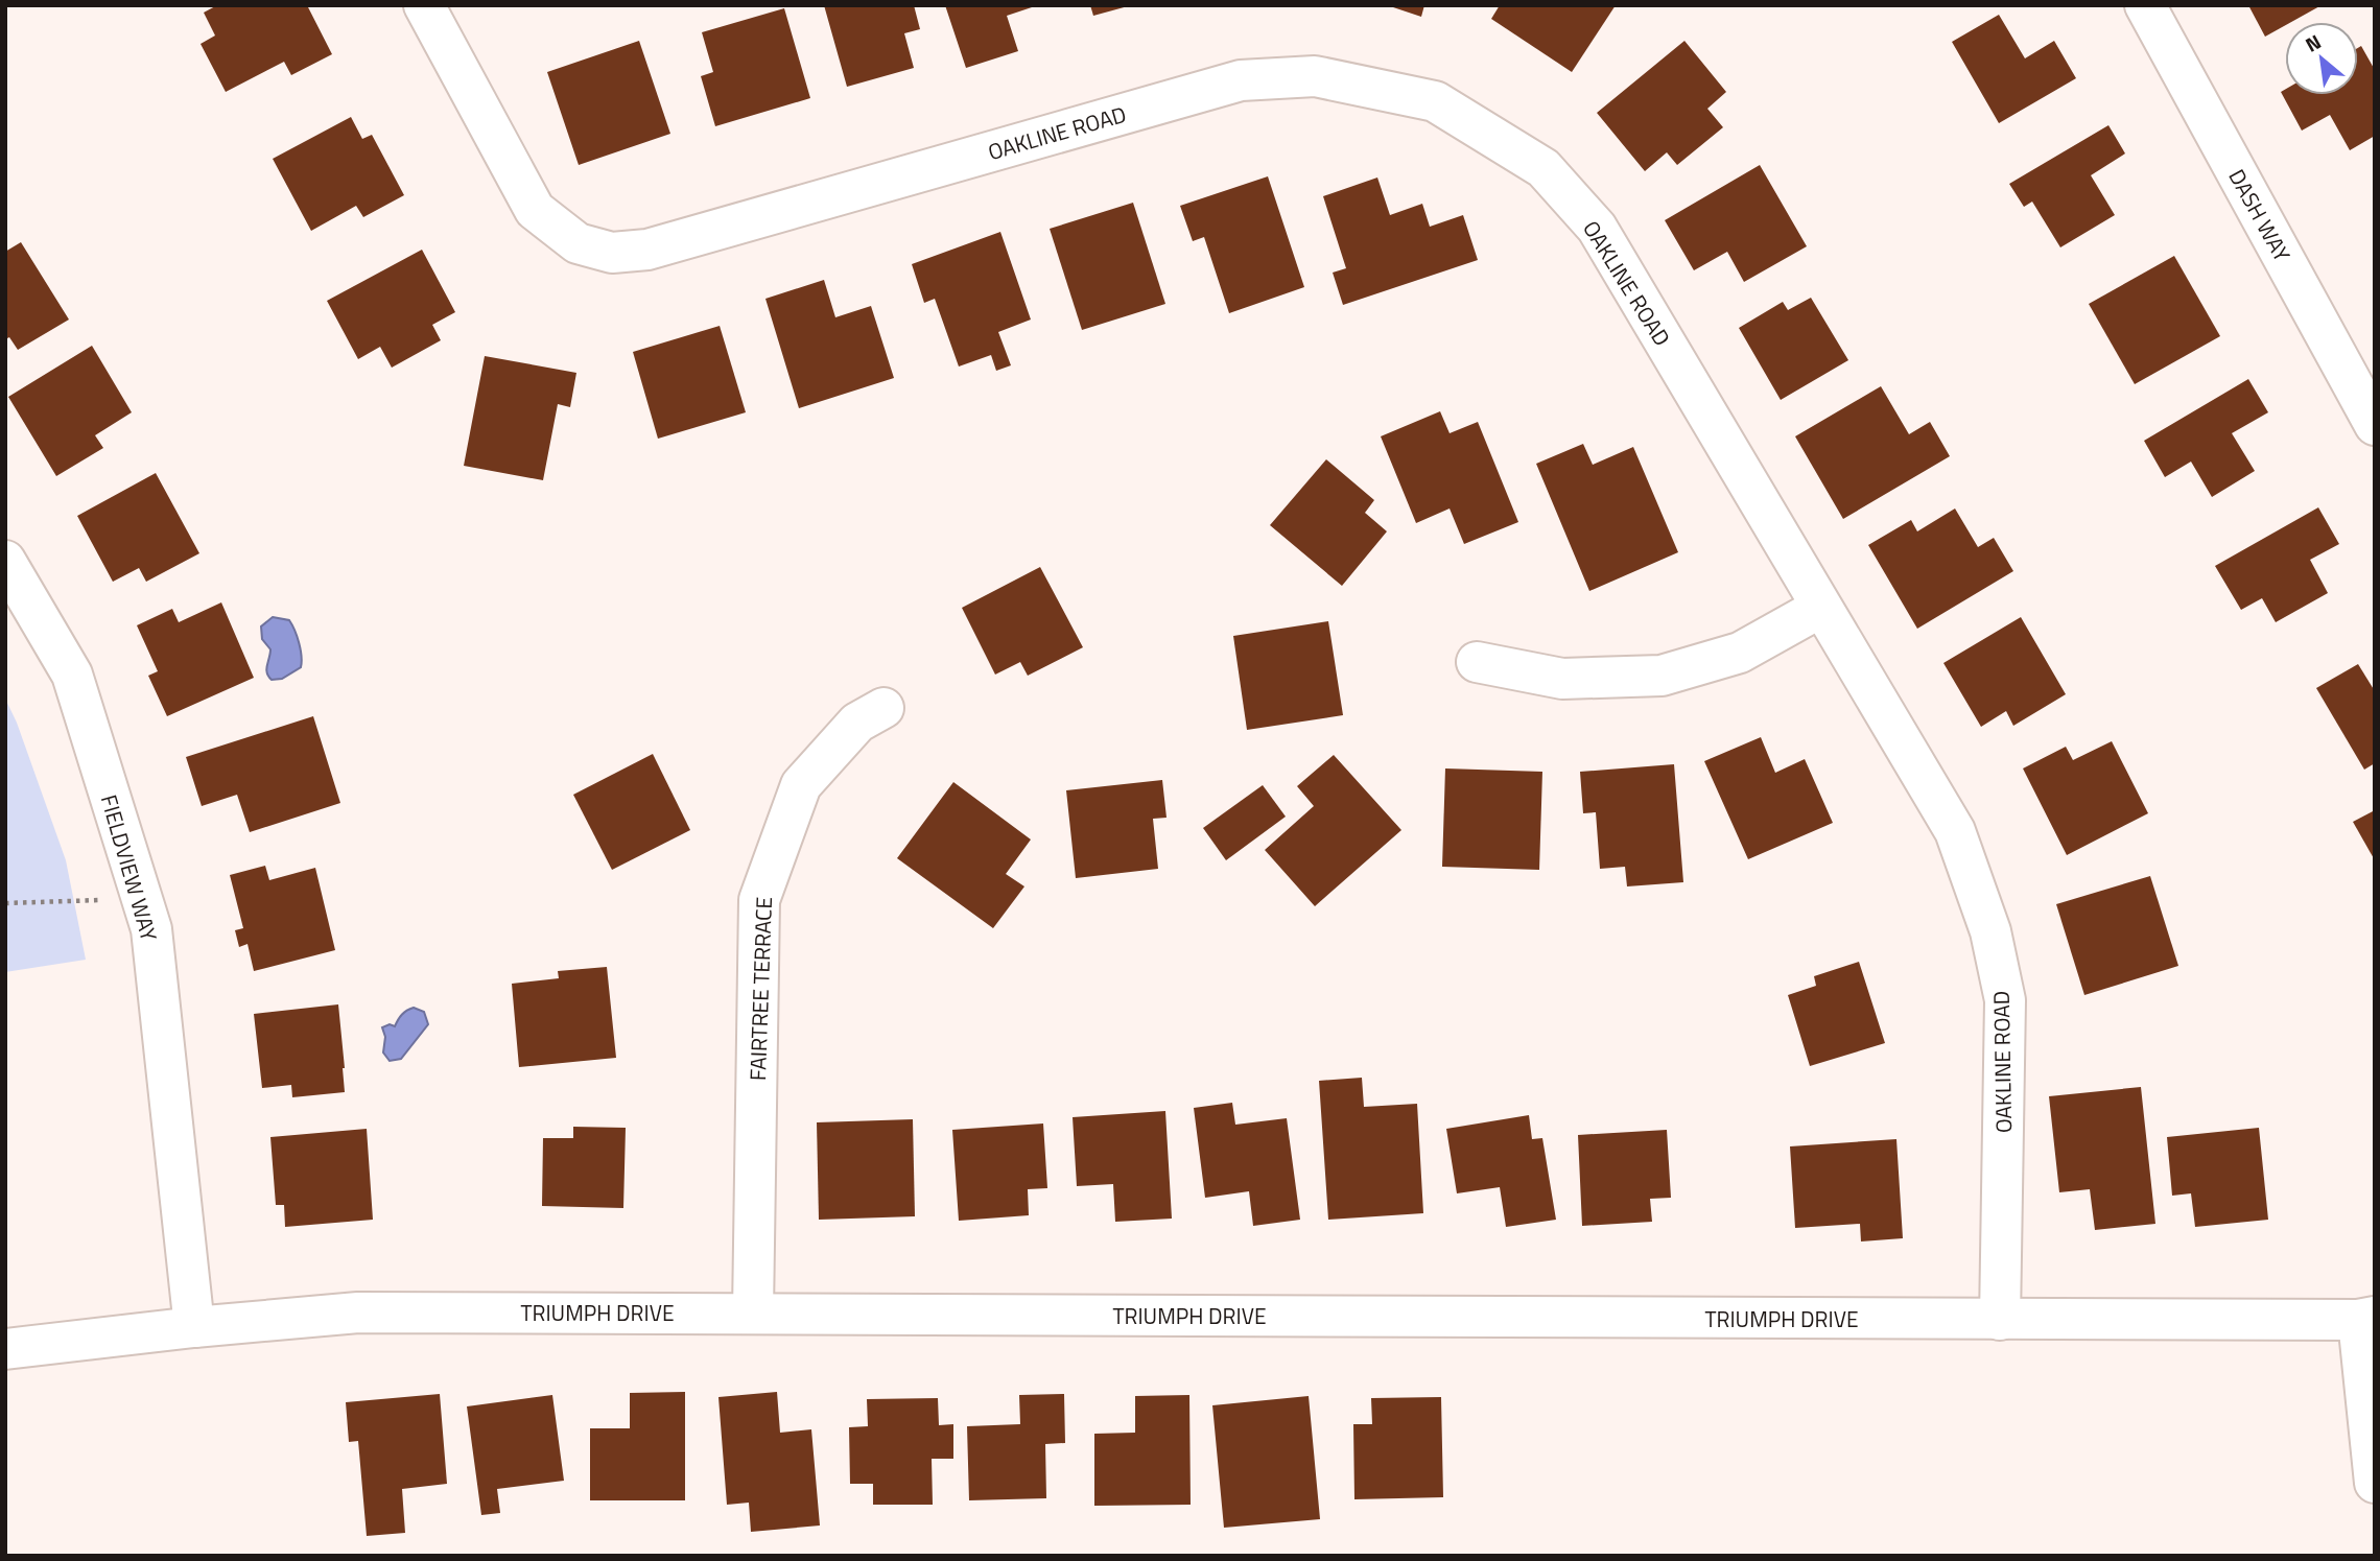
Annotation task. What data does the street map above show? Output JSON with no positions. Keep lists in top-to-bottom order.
{
  "streets": {
    "street": [
      "OAKLINE ROAD",
      "DASH WAY",
      "FIELDVIEW WAY",
      "FAIRTREE TERRACE",
      "TRIUMPH DRIVE"
    ]
  },
  "crossings": [
    ["OAKLINE ROAD", "TRIUMPH DRIVE"],
    ["FIELDVIEW WAY", "TRIUMPH DRIVE"],
    ["FAIRTREE TERRACE", "TRIUMPH DRIVE"]
  ],
  "north": "top left"
}
